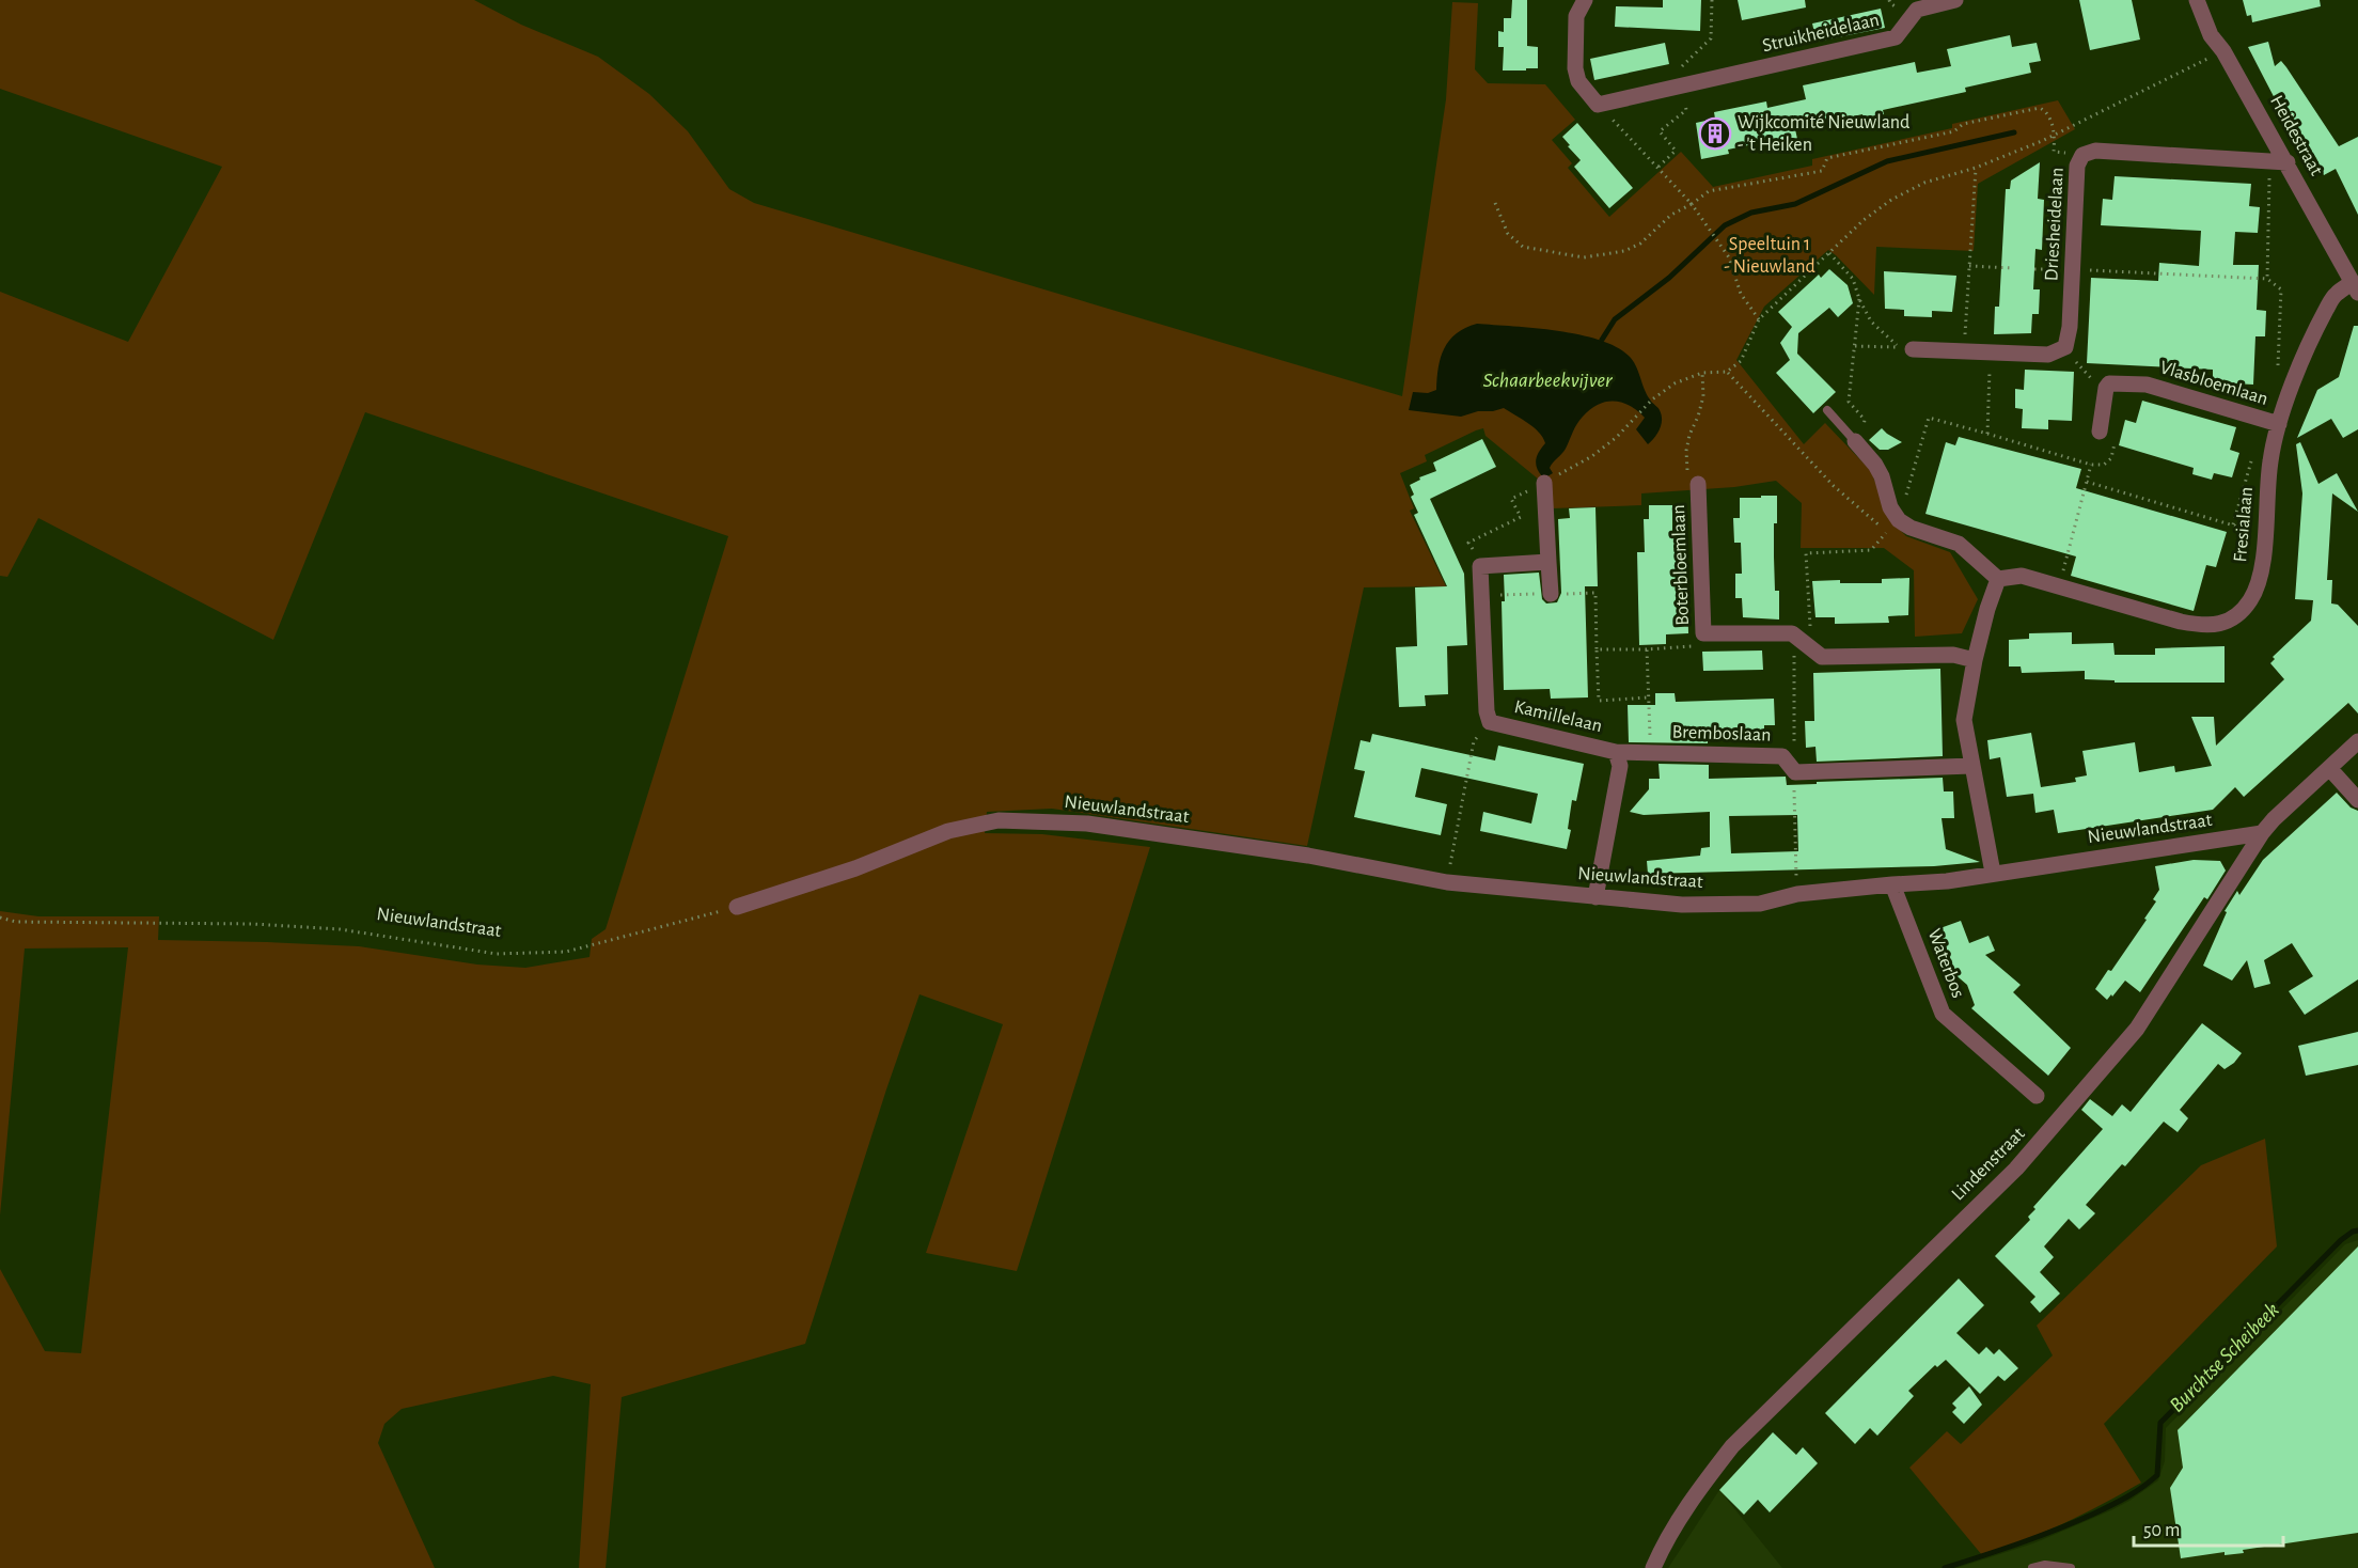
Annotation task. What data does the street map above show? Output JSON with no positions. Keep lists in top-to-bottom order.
{
  "streets": {
    "street": [
      "Struikheidelaan",
      "Heidestraat",
      "Driesheidelaan",
      "Vlasbloemlaan",
      "Fresialaan",
      "Boterbloemlaan",
      "Kamillelaan",
      "Bremboslaan",
      "Nieuwlandstraat",
      "Waterbos",
      "Lindenstraat"
    ]
  },
  "crossings": [
    ["Heidestraat", "Driesheidelaan"],
    ["Heidestraat", "Fresialaan"],
    ["Vlasbloemlaan", "Fresialaan"],
    ["Kamillelaan", "Bremboslaan"],
    ["Kamillelaan", "Nieuwlandstraat"],
    ["Nieuwlandstraat", "Waterbos"],
    ["Nieuwlandstraat", "Lindenstraat"]
  ],
  "water": ["Schaarbeekvijver", "Burchtse Scheibeek"],
  "parks": ["Speeltuin 1 - Nieuwland"],
  "places": {
    "building": ["Wijkcomité Nieuwland - 't Heiken"]
  },
  "scale_bar": "50 m"
}
